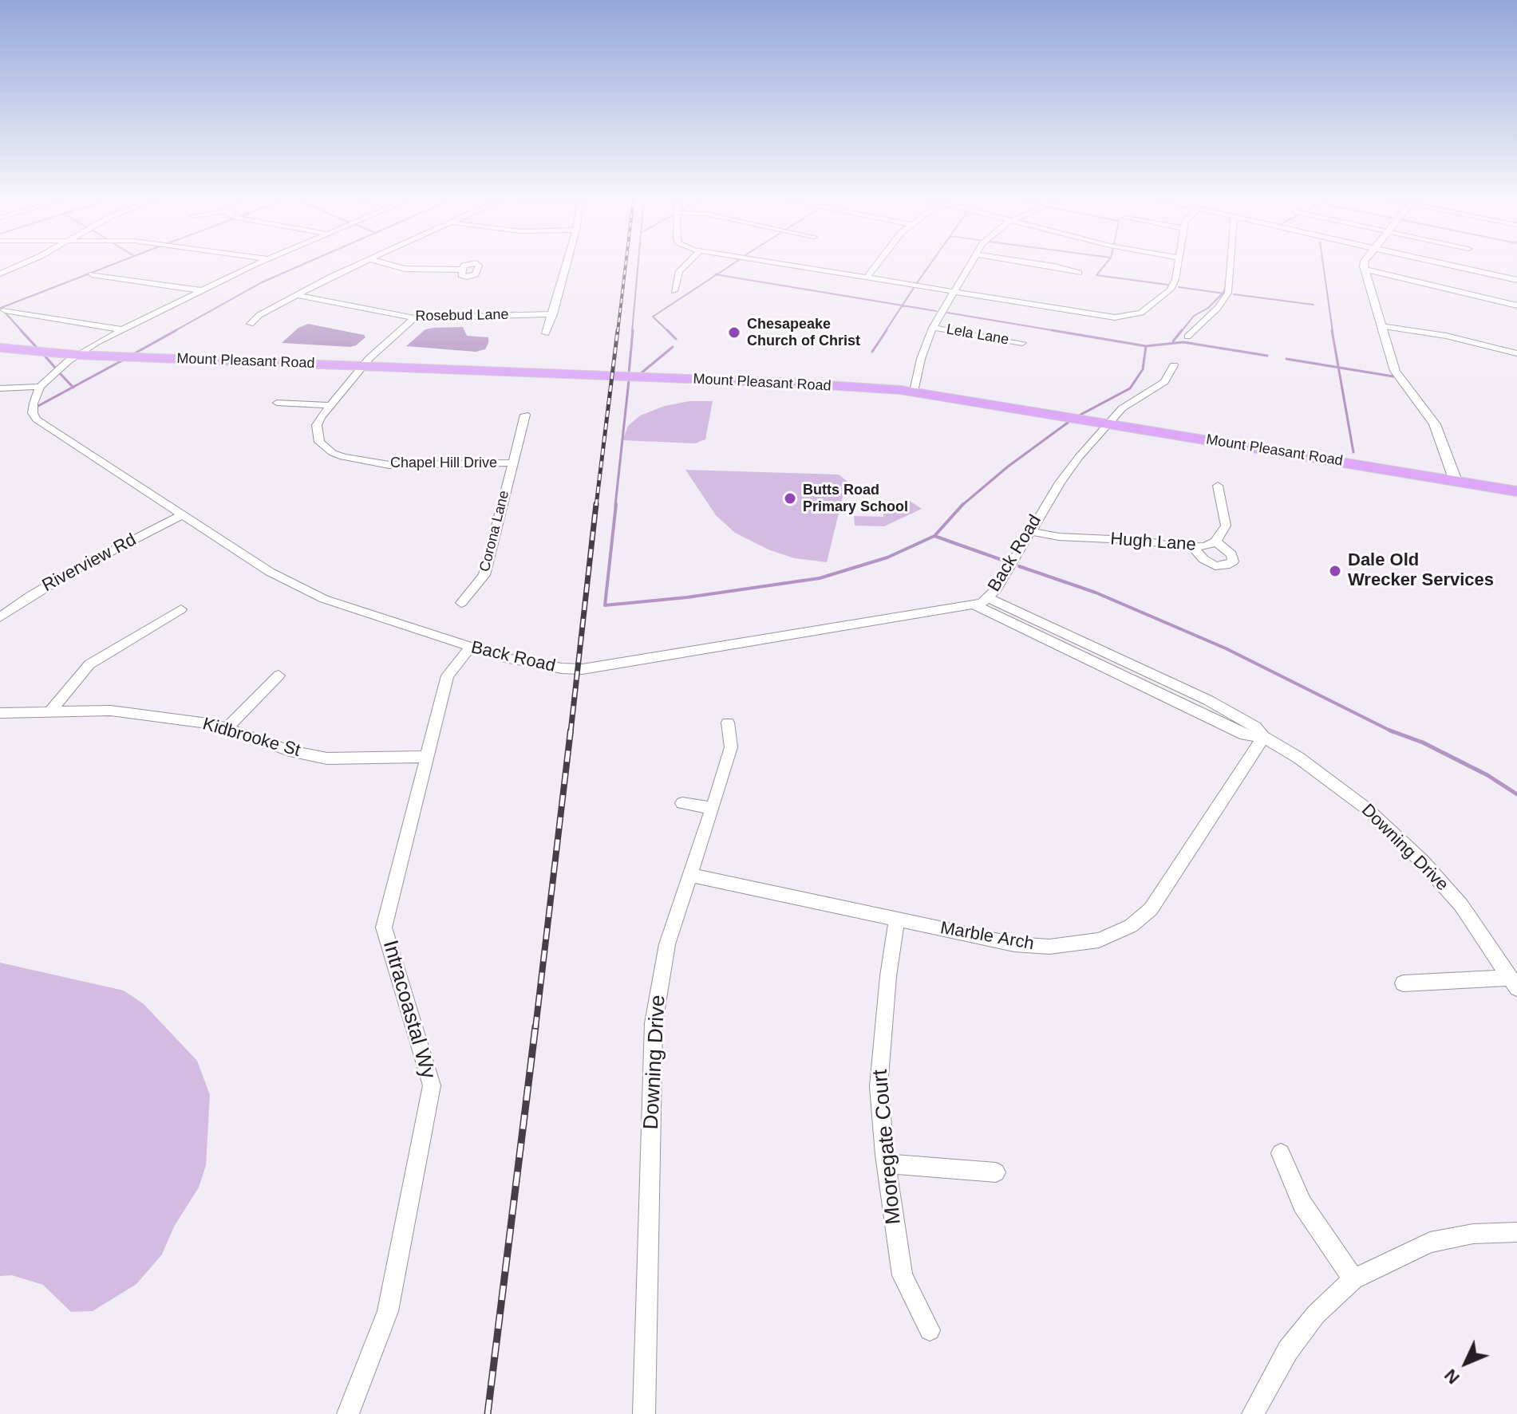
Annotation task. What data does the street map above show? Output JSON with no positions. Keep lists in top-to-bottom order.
{
  "streets": {
    "highway": ["Mount Pleasant Road"],
    "street": [
      "Rosebud Lane",
      "Lela Lane",
      "Chapel Hill Drive",
      "Corona Lane",
      "Hugh Lane",
      "Back Road",
      "Riverview Rd",
      "Kidbrooke St",
      "Downing Drive",
      "Marble Arch",
      "Intracoastal Wy",
      "Mooregate Court"
    ]
  },
  "crossings": [
    ["Rosebud Lane", "Chapel Hill Drive"],
    ["Mount Pleasant Road", "Chapel Hill Drive"],
    ["Mount Pleasant Road", "Back Road"],
    ["Chapel Hill Drive", "Corona Lane"],
    ["Hugh Lane", "Back Road"],
    ["Back Road", "Riverview Rd"],
    ["Back Road", "Downing Drive"],
    ["Back Road", "Intracoastal Wy"],
    ["Kidbrooke St", "Intracoastal Wy"],
    ["Downing Drive", "Marble Arch"],
    ["Marble Arch", "Mooregate Court"]
  ],
  "places": ["Chesapeake Church of Christ", "Butts Road Primary School", "Dale Old Wrecker Services"],
  "north": "bottom left"
}
